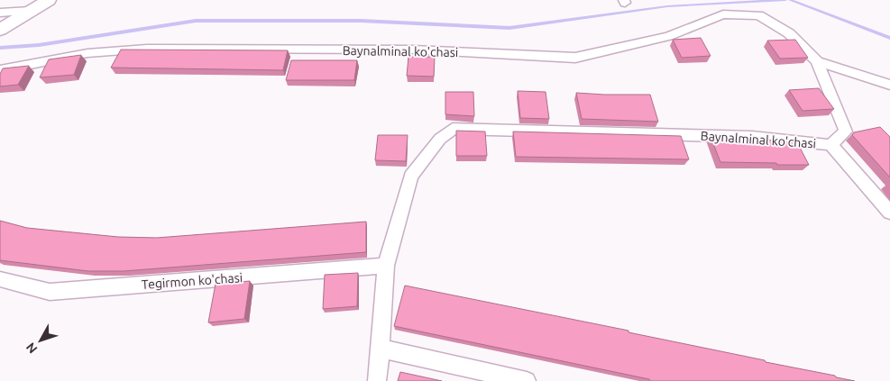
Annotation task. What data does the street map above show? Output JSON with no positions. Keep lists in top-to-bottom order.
{
  "streets": {
    "street": ["Baynalminal ko'chasi", "Tegirmon ko'chasi"]
  },
  "crossings": [
    ["Baynalminal ko'chasi", "Tegirmon ko'chasi"]
  ],
  "north": "bottom left"
}
